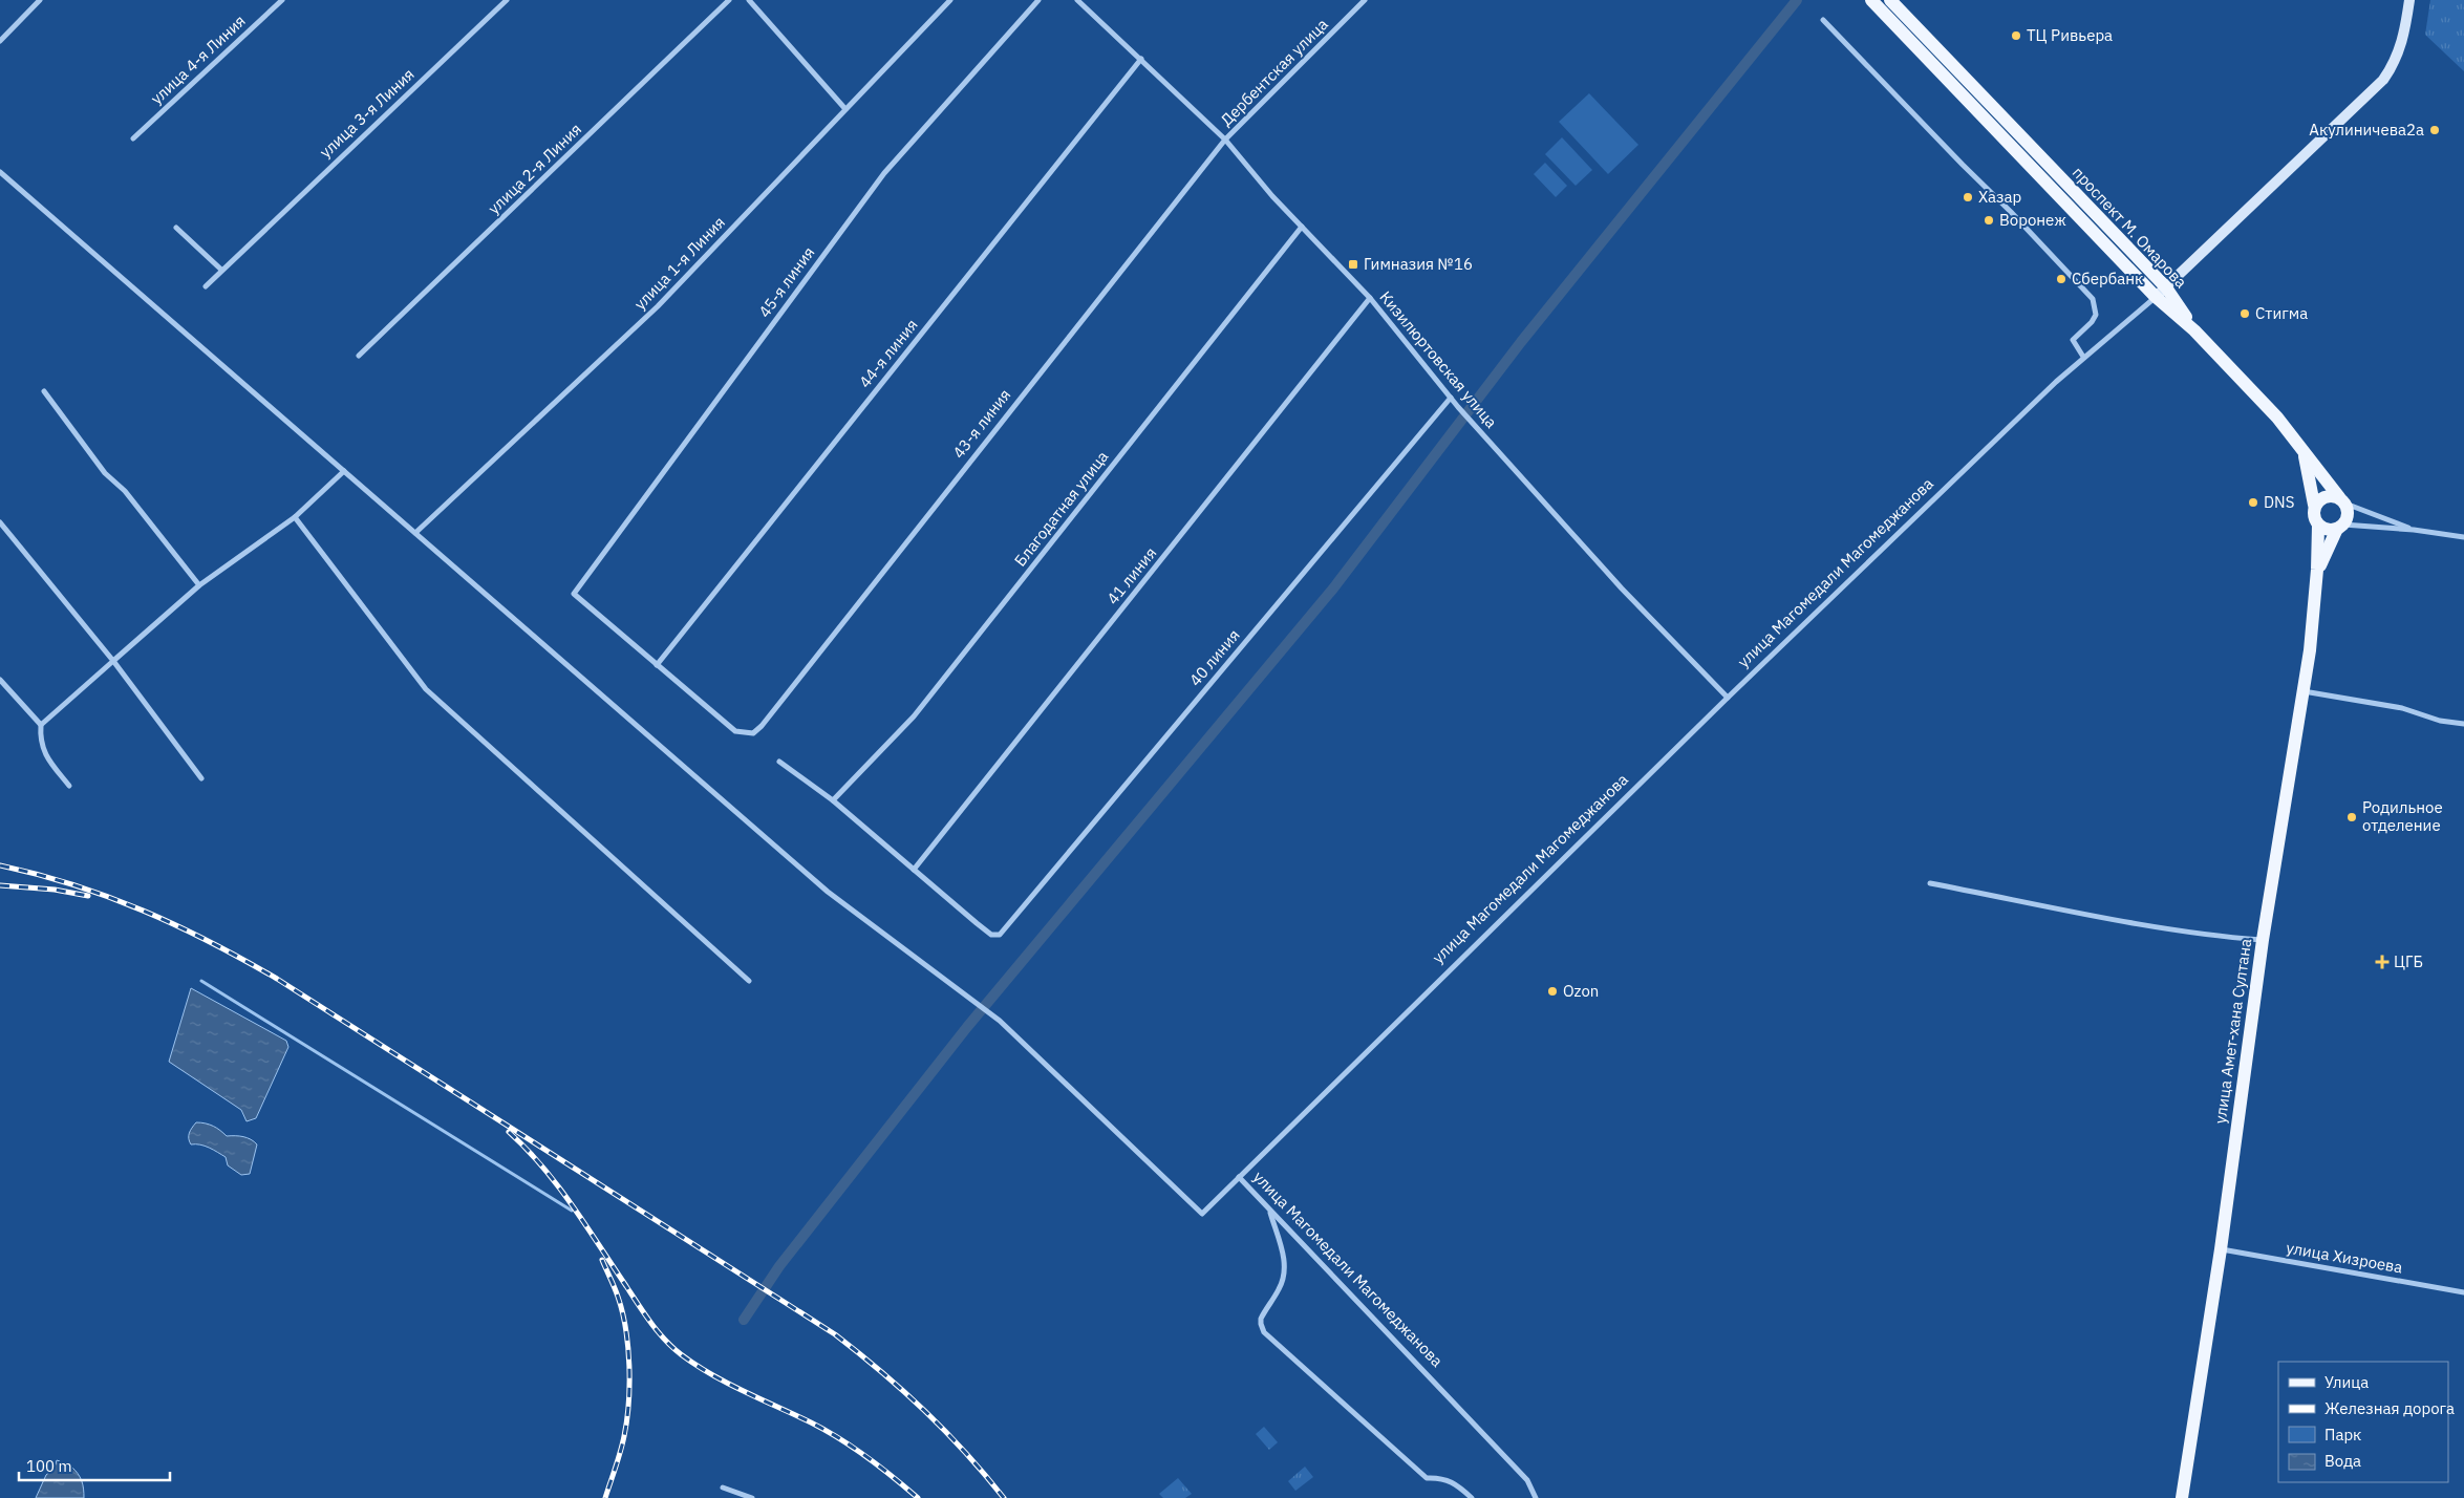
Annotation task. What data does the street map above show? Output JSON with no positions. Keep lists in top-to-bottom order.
{
  "streets": {
    "main road": ["проспект М. Омарова", "улица Магомедали Магомеджановa", "улица Амет-хана Султана"],
    "street": [
      "улица 4-я Линия",
      "Дербентская улица",
      "улица 3-я Линия",
      "улица 2-я Линия",
      "улица 1-я Линия",
      "45-я линия",
      "44-я линия",
      "Кизилюртовская улица",
      "43-я линия",
      "Благодатная улица",
      "41 линия",
      "40 линия",
      "улица Хизроева"
    ]
  },
  "crossings": [
    ["Дербентская улица", "Кизилюртовская улица"],
    ["Дербентская улица", "43-я линия"],
    ["проспект М. Омарова", "улица Магомедали Магомеджановa"],
    ["45-я линия", "44-я линия"],
    ["45-я линия", "43-я линия"],
    ["44-я линия", "Кизилюртовская улица"],
    ["44-я линия", "43-я линия"],
    ["Кизилюртовская улица", "43-я линия"],
    ["Кизилюртовская улица", "Благодатная улица"],
    ["Кизилюртовская улица", "улица Магомедали Магомеджановa"],
    ["Кизилюртовская улица", "41 линия"],
    ["Кизилюртовская улица", "40 линия"],
    ["41 линия", "40 линия"],
    ["улица Амет-хана Султана", "улица Хизроева"]
  ],
  "places": {
    "other": [
      "ТЦ Ривьера",
      "Акулиничева2а",
      "Хазар",
      "Воронеж",
      "Сбербанк",
      "Стигма",
      "DNS",
      "Родильное отделение",
      "Ozon"
    ],
    "transit": ["Гимназия №16"],
    "health": ["ЦГБ"]
  },
  "legend": [
    "Улица",
    "Железная дорога",
    "Парк",
    "Вода"
  ],
  "scale_bar": "100 m"
}
